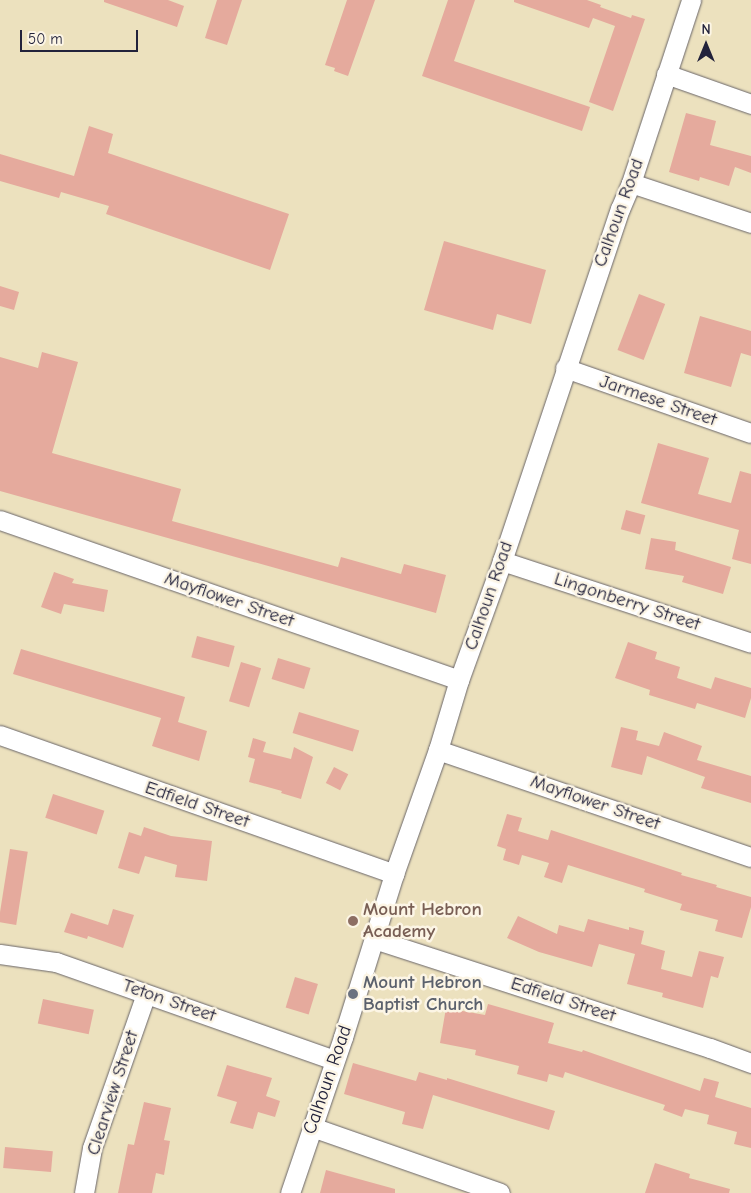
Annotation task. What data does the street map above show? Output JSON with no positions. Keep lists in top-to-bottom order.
{
  "streets": {
    "street": [
      "Calhoun Road",
      "Jarmese Street",
      "Mayflower Street",
      "Lingonberry Street",
      "Edfield Street",
      "Teton Street",
      "Clearview Street"
    ]
  },
  "crossings": [
    ["Calhoun Road", "Jarmese Street"],
    ["Calhoun Road", "Mayflower Street"],
    ["Calhoun Road", "Lingonberry Street"],
    ["Calhoun Road", "Edfield Street"],
    ["Calhoun Road", "Teton Street"],
    ["Teton Street", "Clearview Street"]
  ],
  "places": ["Mount Hebron Academy", "Mount Hebron Baptist Church"],
  "scale_bar": "50 m",
  "north": "top"
}
